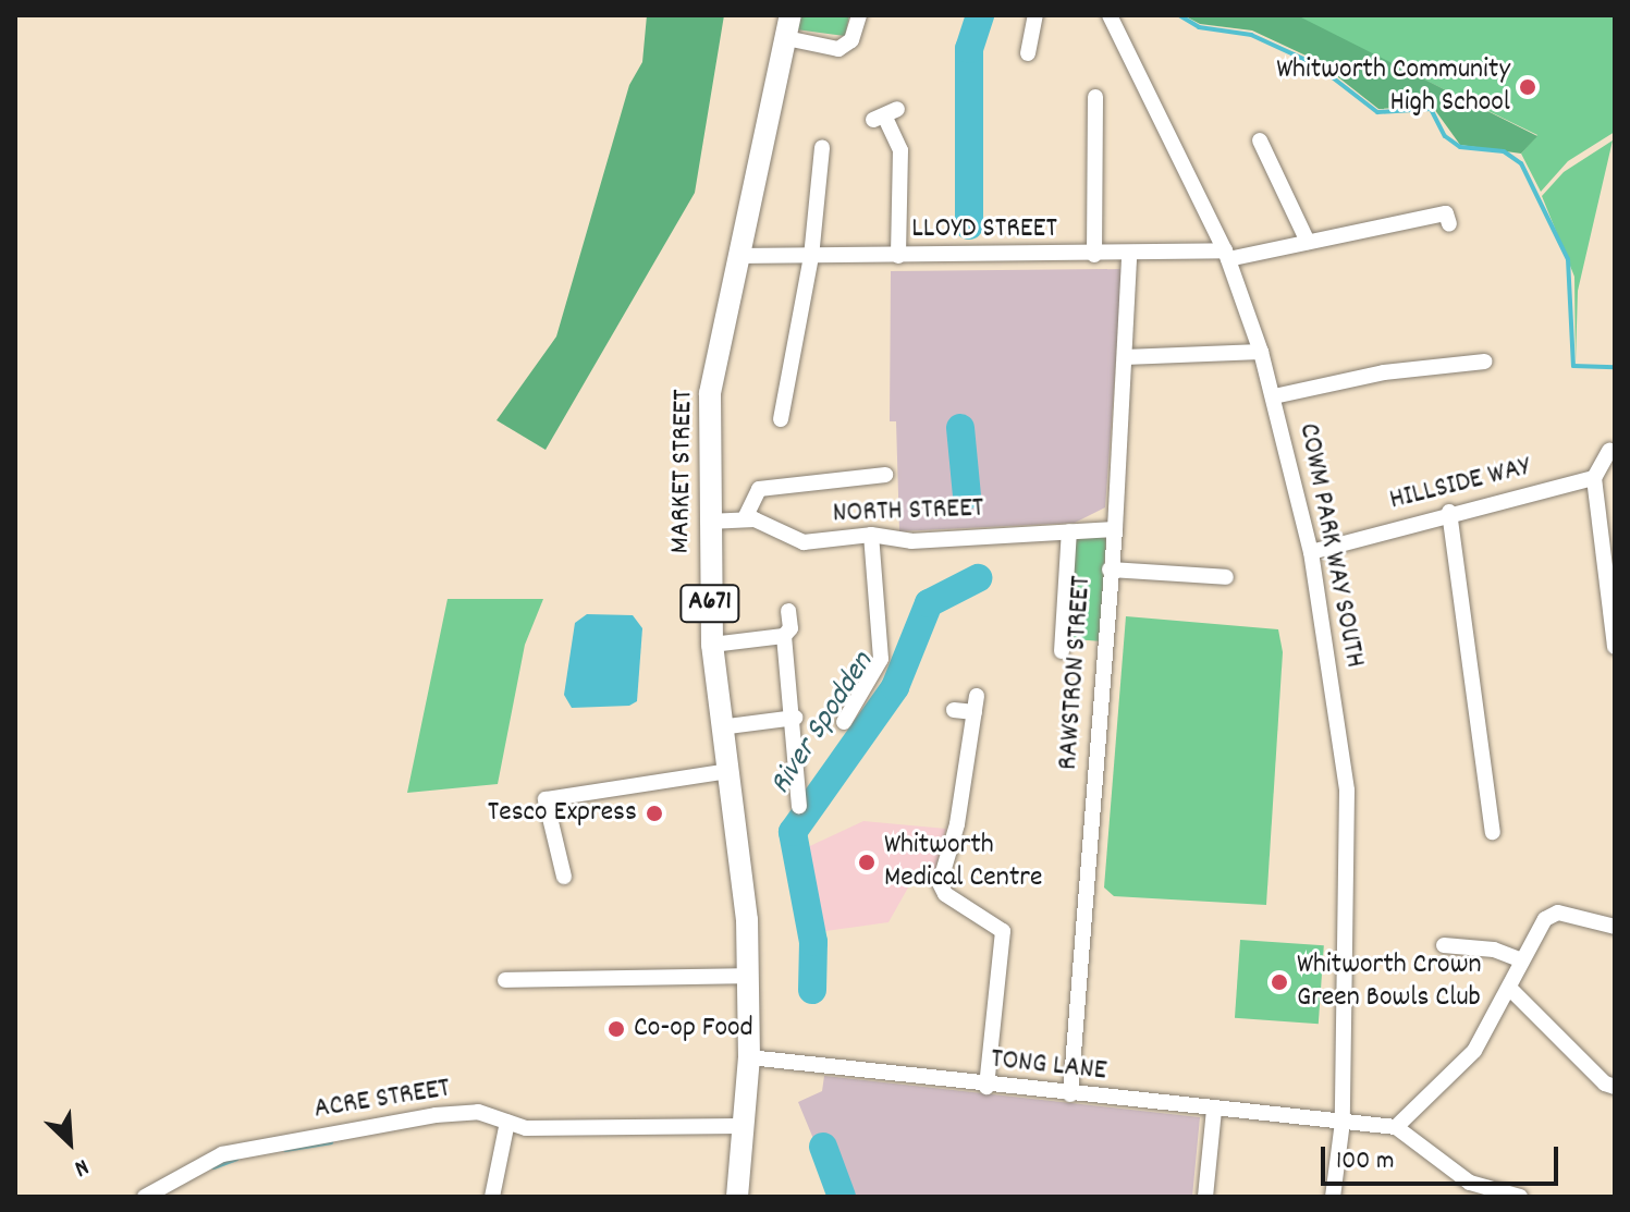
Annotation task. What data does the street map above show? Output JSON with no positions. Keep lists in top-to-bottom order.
{
  "streets": {
    "main road": ["MARKET STREET", "A671"],
    "street": [
      "LLOYD STREET",
      "HILLSIDE WAY",
      "NORTH STREET",
      "COWM PARK WAY SOUTH",
      "RAWSTRON STREET",
      "TONG LANE",
      "ACRE STREET"
    ]
  },
  "crossings": [
    ["LLOYD STREET", "MARKET STREET"],
    ["LLOYD STREET", "COWM PARK WAY SOUTH"],
    ["LLOYD STREET", "RAWSTRON STREET"],
    ["MARKET STREET", "NORTH STREET"],
    ["MARKET STREET", "TONG LANE"],
    ["MARKET STREET", "ACRE STREET"],
    ["HILLSIDE WAY", "COWM PARK WAY SOUTH"],
    ["NORTH STREET", "RAWSTRON STREET"],
    ["COWM PARK WAY SOUTH", "TONG LANE"],
    ["RAWSTRON STREET", "TONG LANE"]
  ],
  "water": ["River Spodden"],
  "places": [
    "Whitworth Community High School",
    "Tesco Express",
    "Whitworth Medical Centre",
    "Whitworth Crown Green Bowls Club",
    "Co-op Food"
  ],
  "scale_bar": "100 m",
  "north": "bottom right"
}
